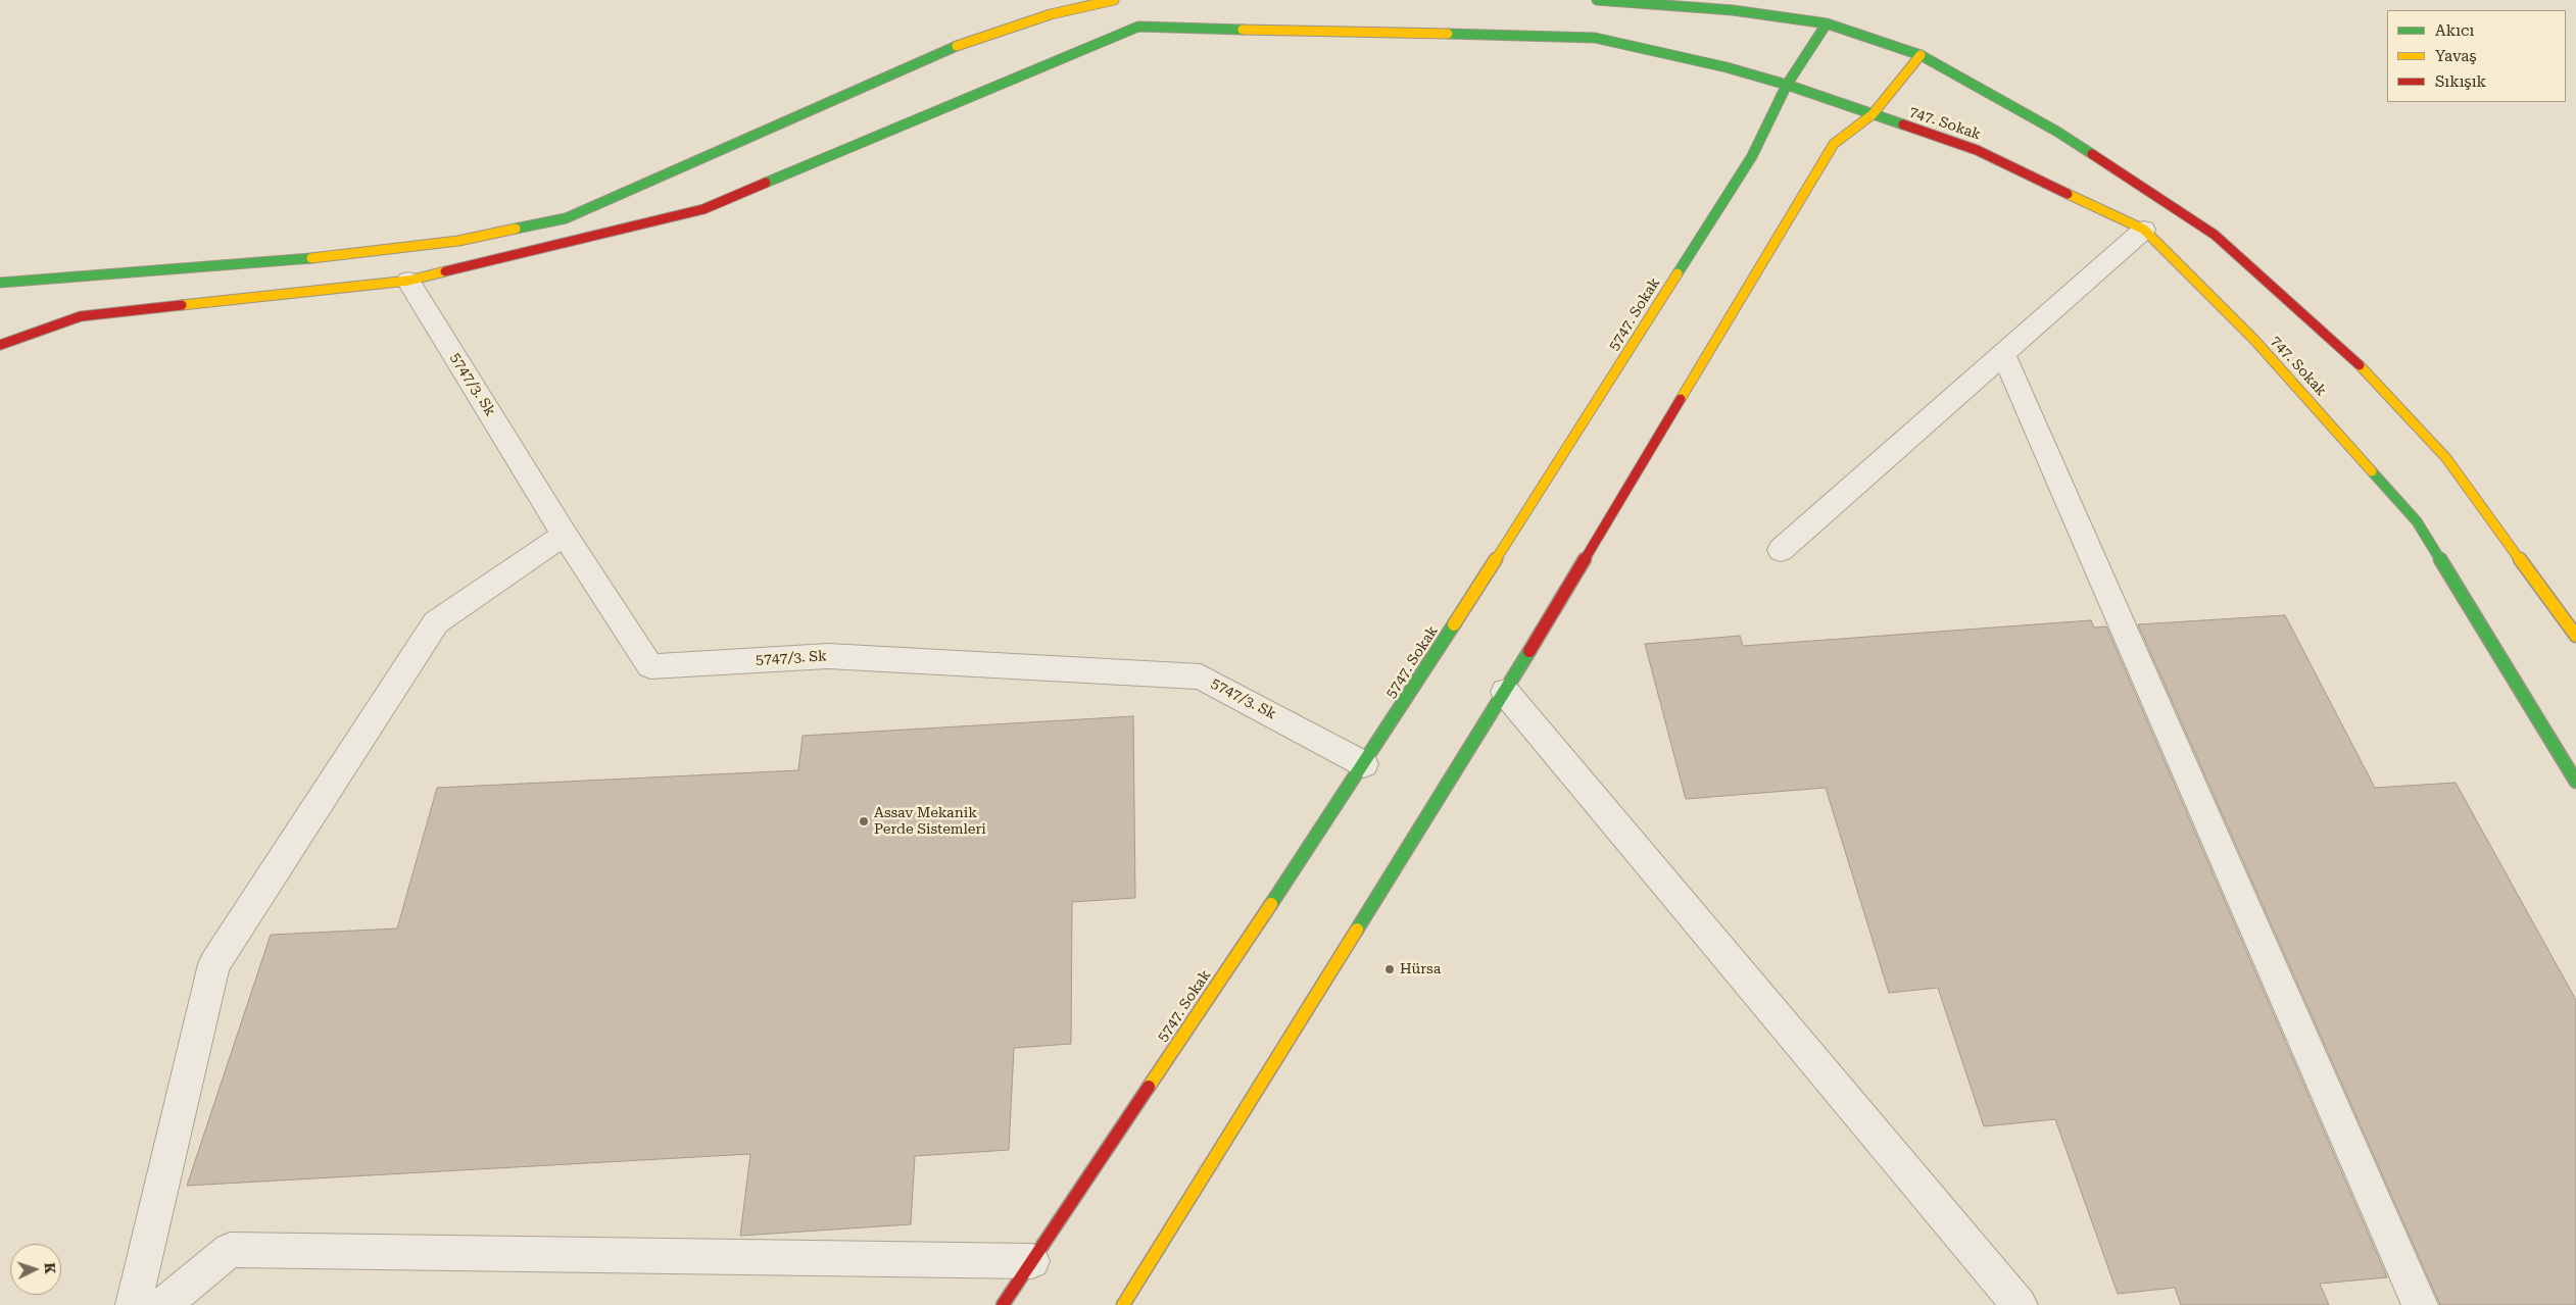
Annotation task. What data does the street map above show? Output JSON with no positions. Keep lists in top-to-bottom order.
{
  "streets": {
    "main road": ["747. Sokak", "5747. Sokak"],
    "street": ["5747/3. Sk"]
  },
  "crossings": [
    ["747. Sokak", "5747. Sokak"],
    ["747. Sokak", "5747/3. Sk"],
    ["5747. Sokak", "5747/3. Sk"]
  ],
  "places": ["Assav Mekanik Perde Sistemleri", "Hürsa"],
  "legend": ["Akıcı", "Yavaş", "Sıkışık"],
  "north": "right"
}
